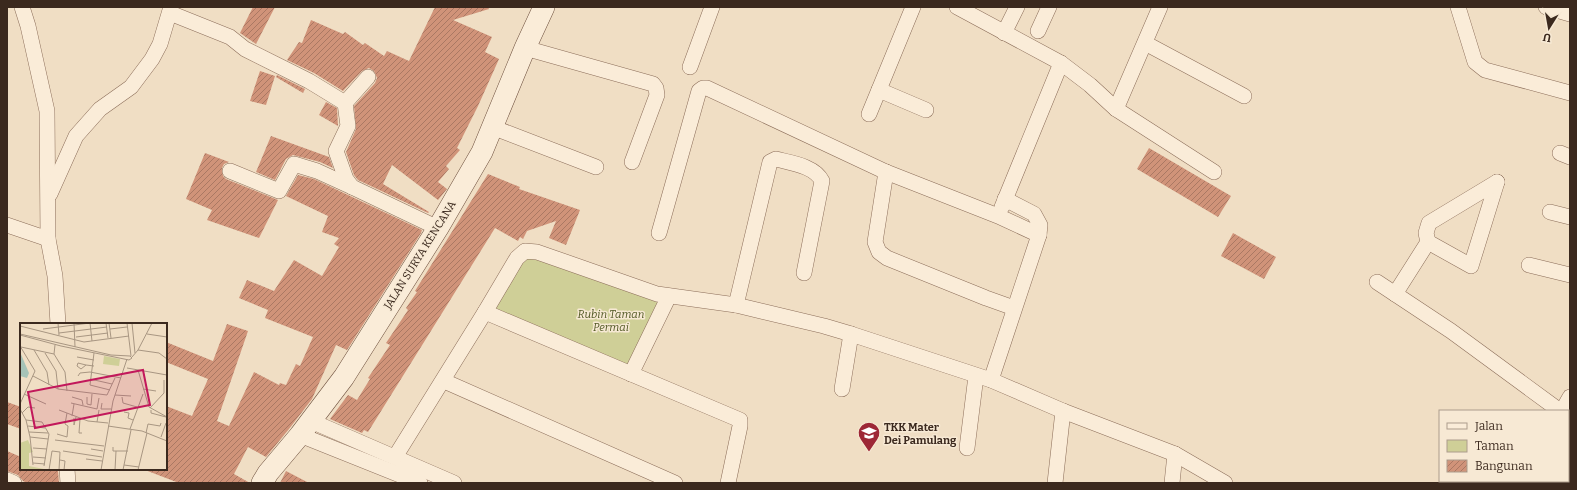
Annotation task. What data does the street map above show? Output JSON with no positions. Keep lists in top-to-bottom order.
{
  "streets": {
    "main road": ["JALAN SURYA KENCANA"]
  },
  "parks": ["Rubin Taman Permai"],
  "places": {
    "school or university": ["TKK Mater Dei Pamulang"]
  },
  "legend": ["Jalan", "Taman", "Bangunan"],
  "north": "bottom"
}
